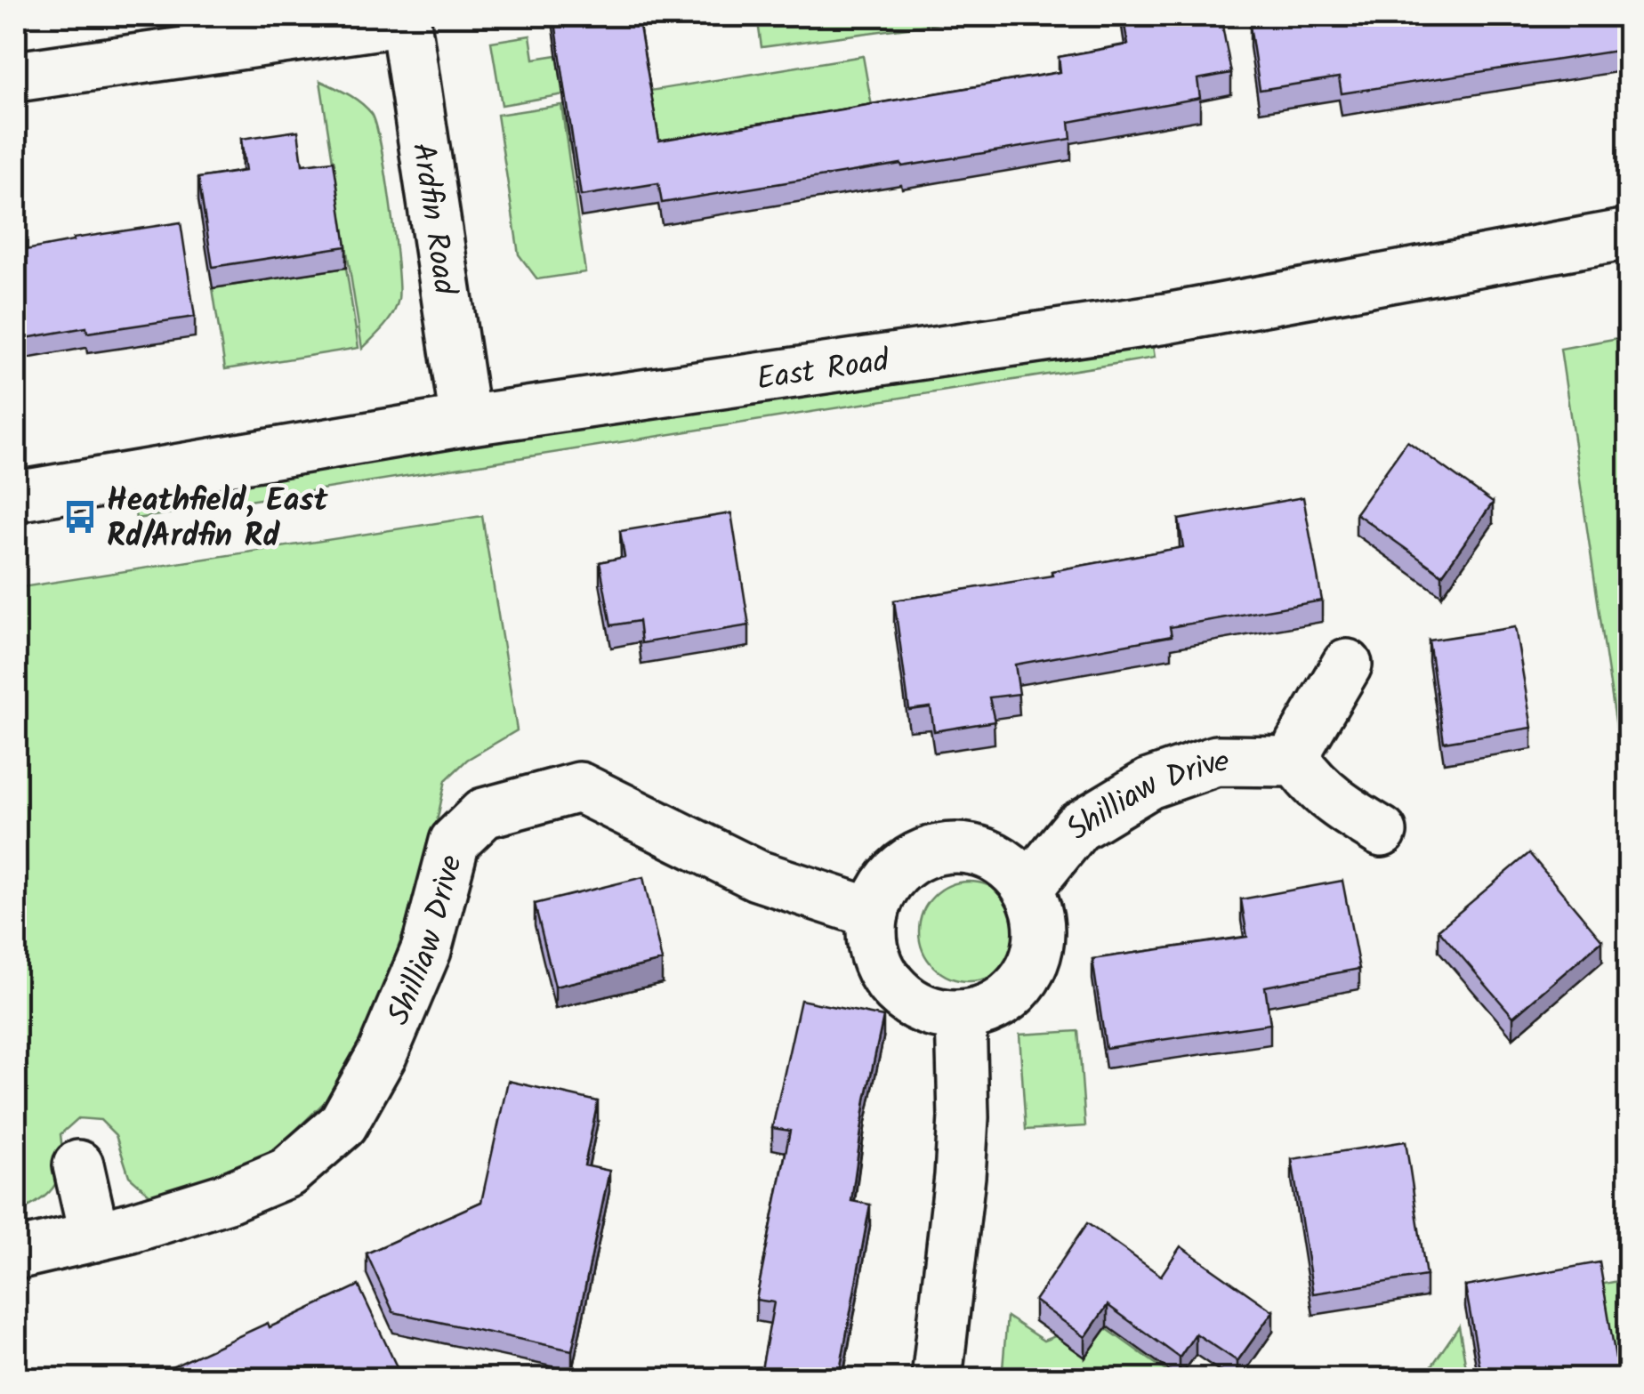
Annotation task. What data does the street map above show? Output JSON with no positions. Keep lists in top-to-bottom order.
{
  "streets": {
    "street": ["Ardfin Road", "East Road", "Shilliaw Drive"]
  },
  "crossings": [
    ["Ardfin Road", "East Road"]
  ],
  "places": {
    "bus stop": ["Heathfield, East Rd/Ardfin Rd"]
  }
}
